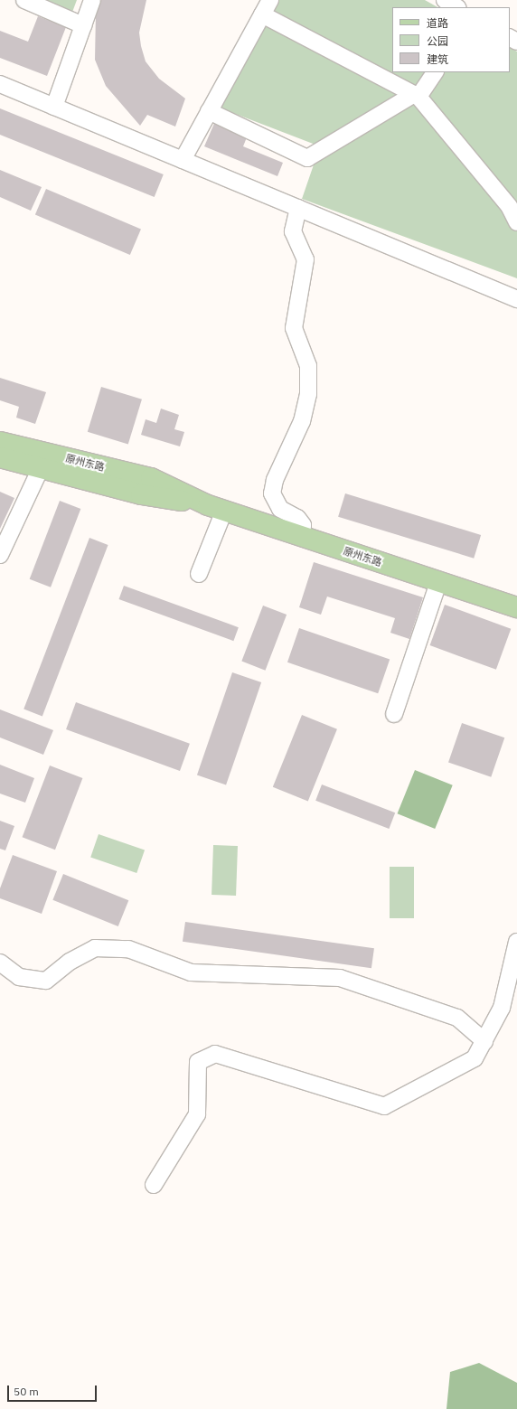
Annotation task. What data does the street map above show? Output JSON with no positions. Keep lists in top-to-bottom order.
{
  "streets": {
    "main road": ["原州东路"]
  },
  "legend": ["道路", "公园", "建筑"],
  "scale_bar": "50 m"
}
